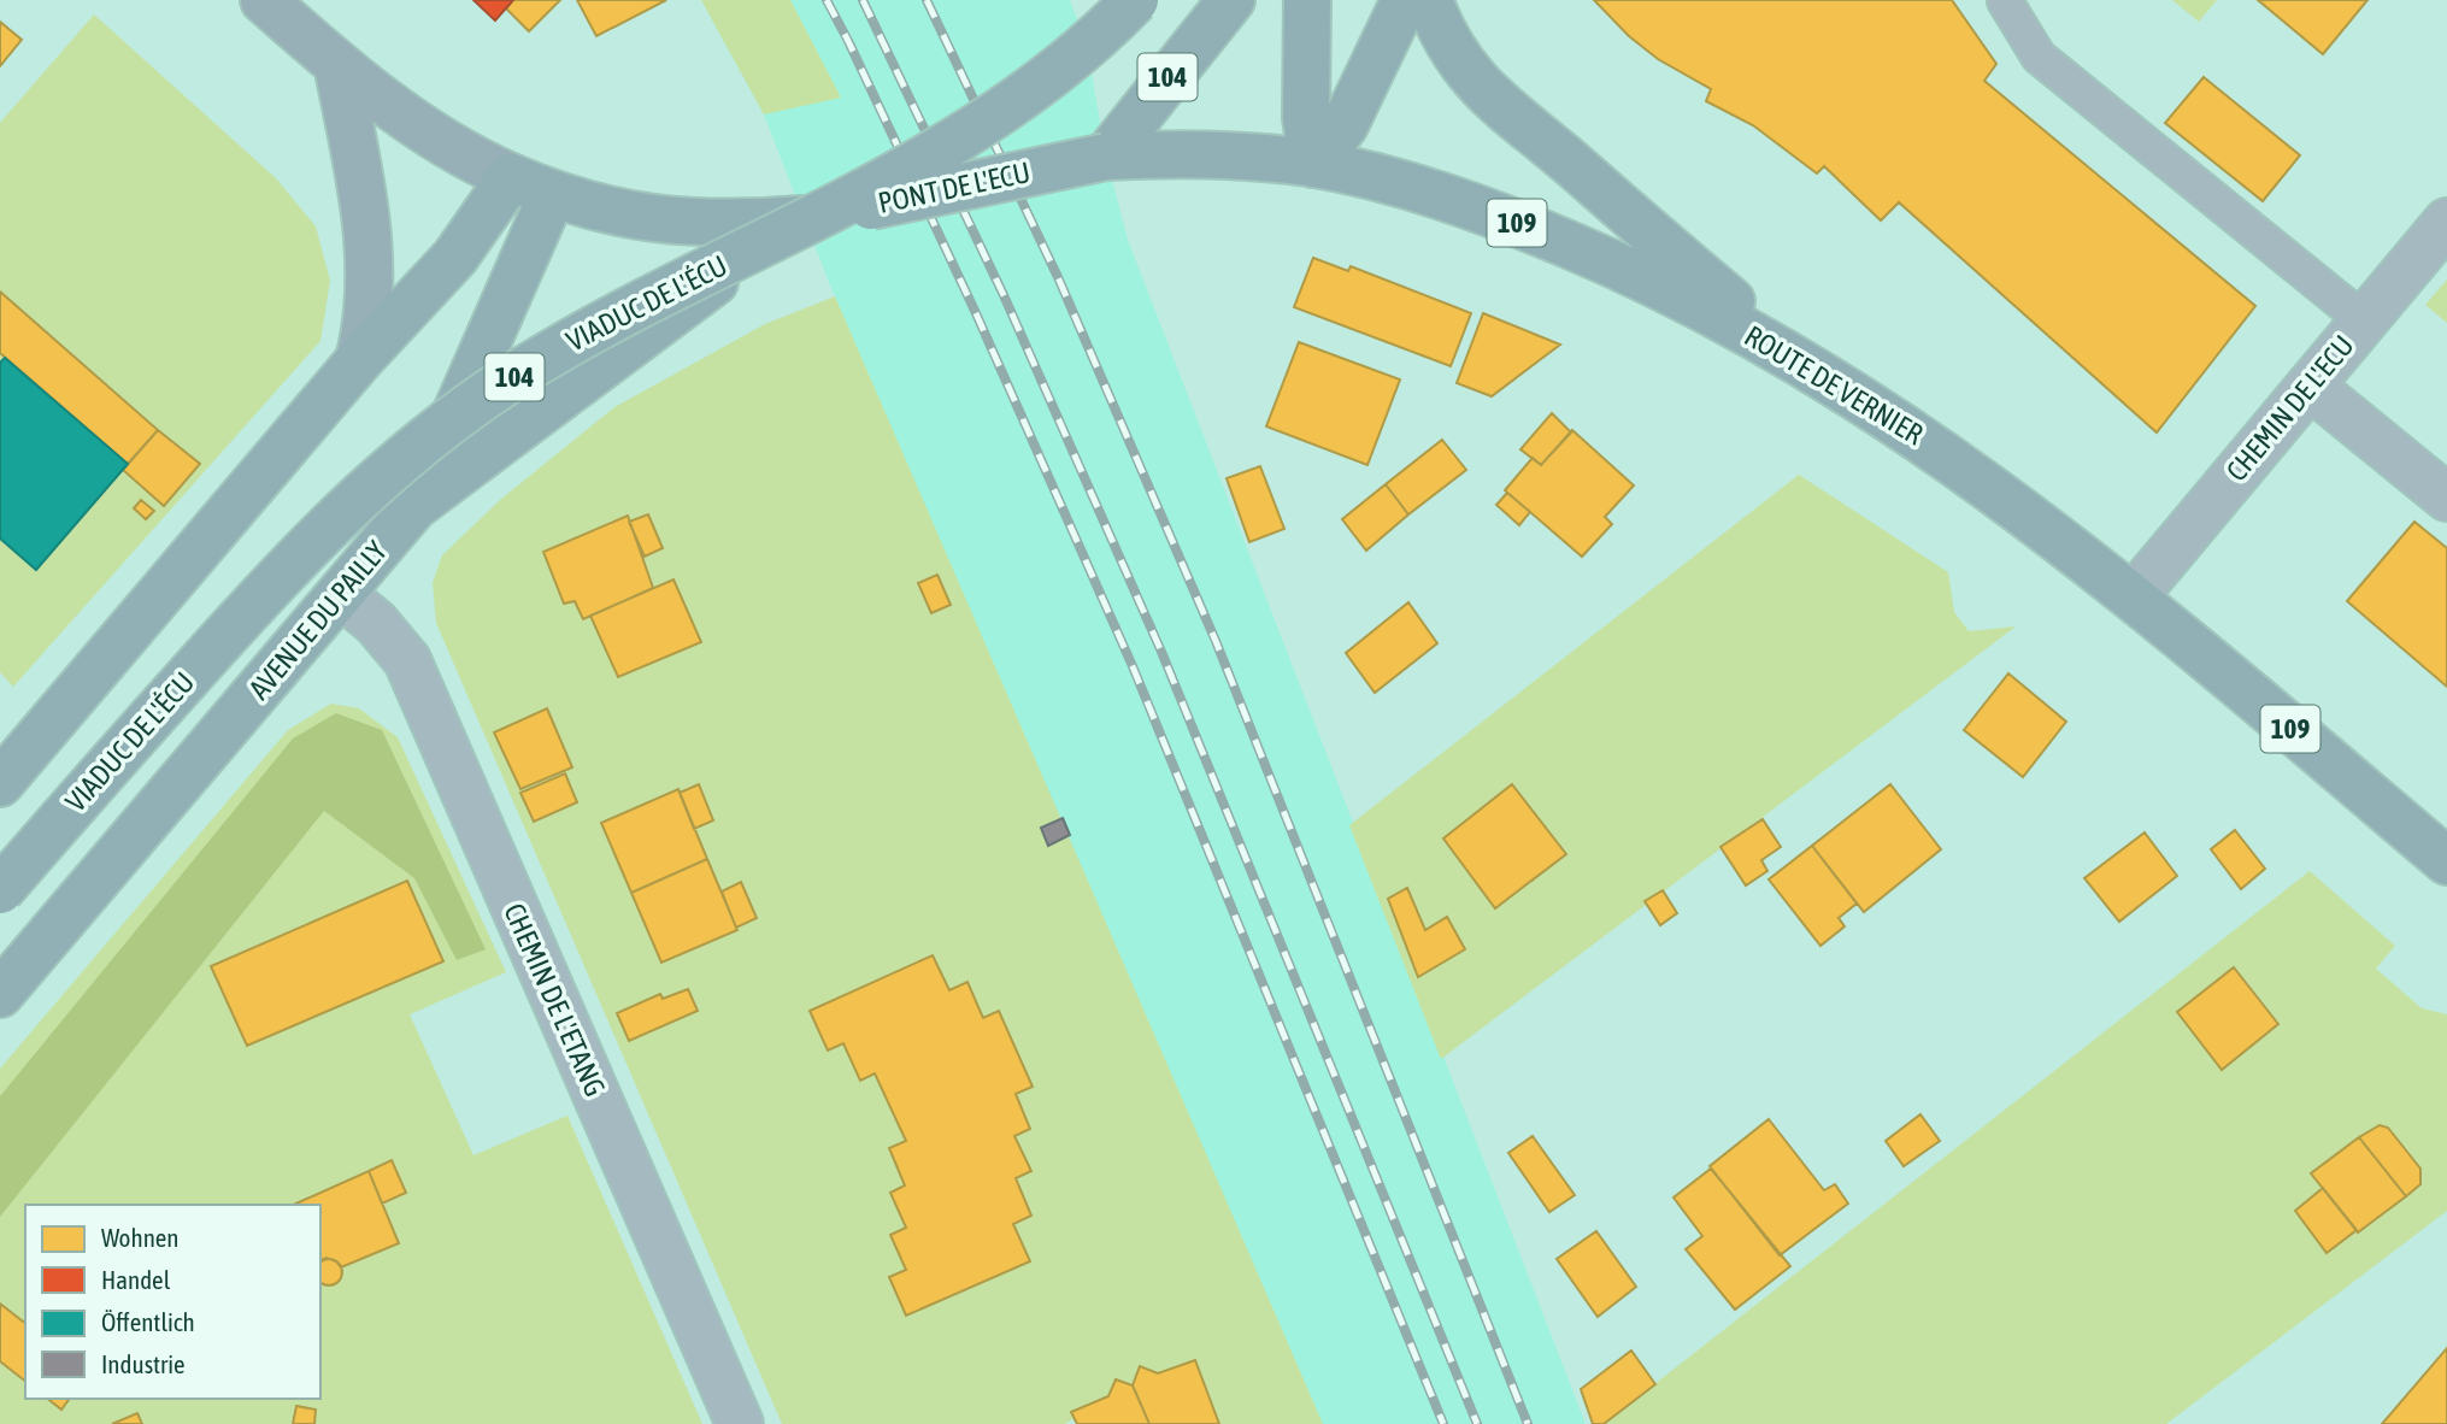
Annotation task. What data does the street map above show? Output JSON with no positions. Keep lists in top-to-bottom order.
{
  "streets": {
    "main road": [
      "104",
      "PONT DE L'ECU",
      "109",
      "VIADUC DE L'ÉCU",
      "ROUTE DE VERNIER",
      "AVENUE DU PAILLY"
    ],
    "street": ["CHEMIN DE L'ECU", "CHEMIN DE L'ETANG"]
  },
  "crossings": [
    ["104", "PONT DE L'ECU"],
    ["104", "109"],
    ["104", "ROUTE DE VERNIER"],
    ["104", "AVENUE DU PAILLY"],
    ["PONT DE L'ECU", "109"],
    ["PONT DE L'ECU", "ROUTE DE VERNIER"],
    ["109", "AVENUE DU PAILLY"],
    ["ROUTE DE VERNIER", "CHEMIN DE L'ECU"],
    ["AVENUE DU PAILLY", "CHEMIN DE L'ETANG"]
  ],
  "legend": [
    "Wohnen",
    "Handel",
    "Öffentlich",
    "Industrie"
  ]
}
